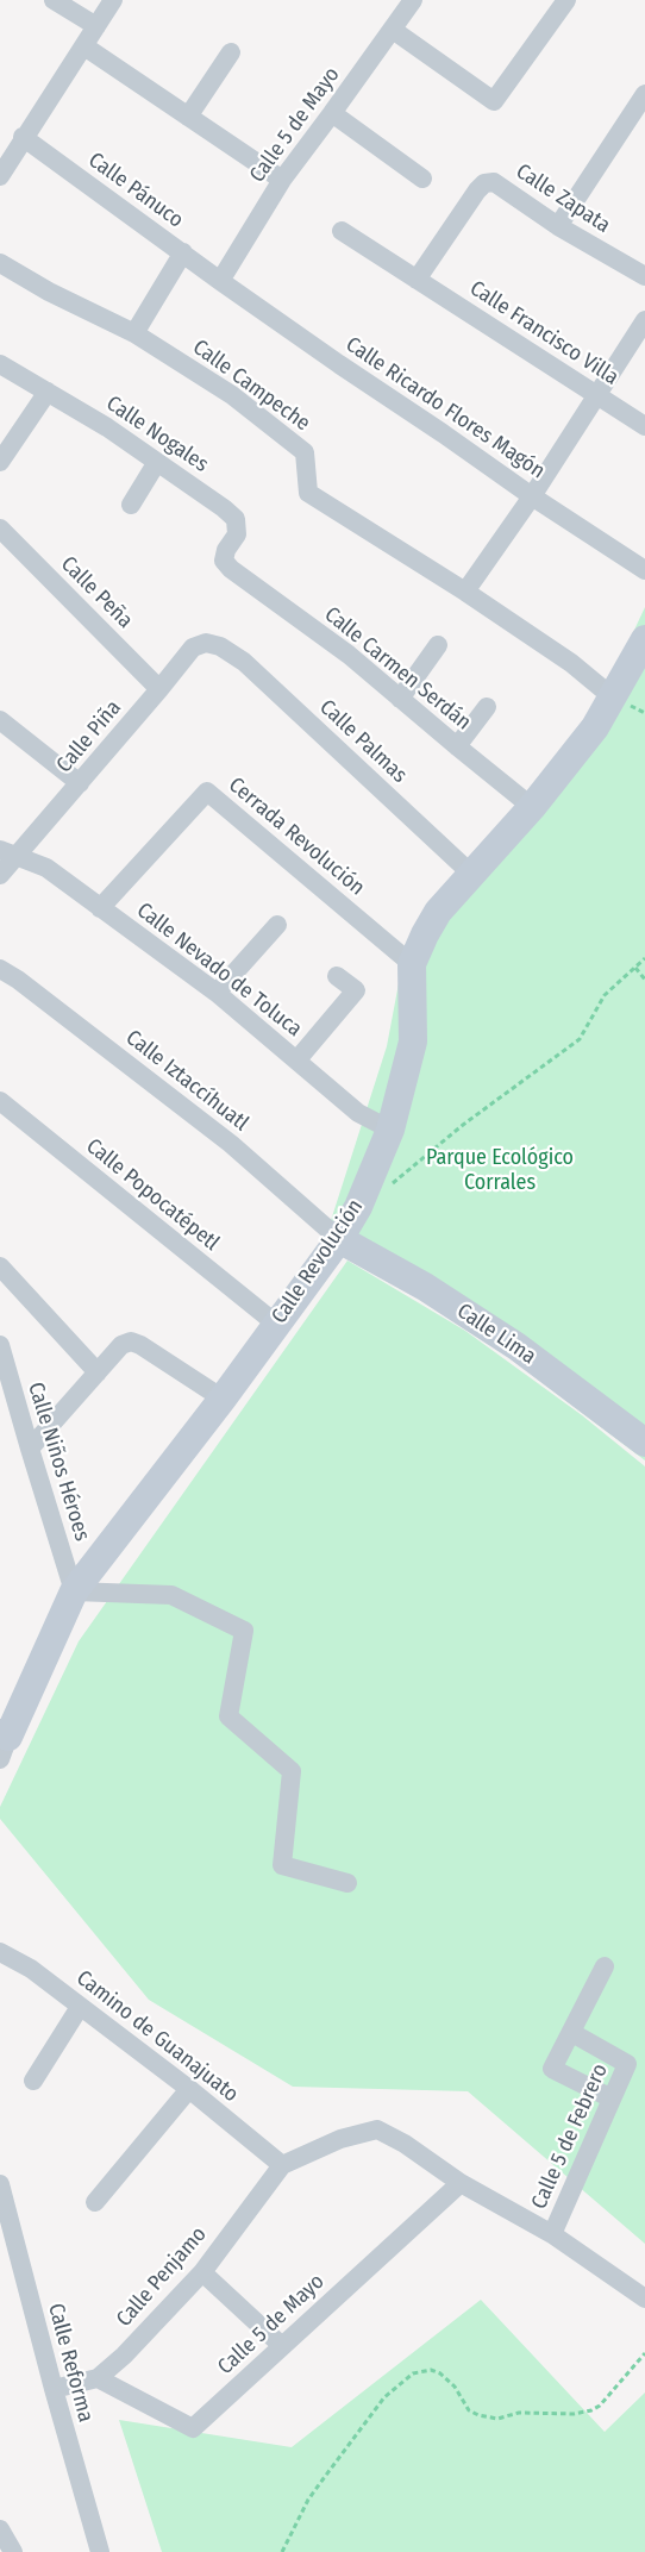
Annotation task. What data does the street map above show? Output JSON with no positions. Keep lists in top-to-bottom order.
{
  "streets": {
    "street": [
      "Calle 5 de Mayo",
      "Calle Pánuco",
      "Calle Zapata",
      "Calle Francisco Villa",
      "Calle Campeche",
      "Calle Ricardo Flores Magón",
      "Calle Nogales",
      "Calle Peña",
      "Calle Carmen Serdán",
      "Calle Piña",
      "Calle Palmas",
      "Cerrada Revolución",
      "Calle Nevado de Toluca",
      "Calle Iztaccíhuatl",
      "Calle Popocatépetl",
      "Calle Revolución",
      "Calle Lima",
      "Calle Niños Héroes",
      "Camino de Guanajuato",
      "Calle 5 de Febrero",
      "Calle Penjamo",
      "Calle Reforma"
    ]
  },
  "crossings": [
    ["Calle 5 de Mayo", "Calle Pánuco"],
    ["Calle 5 de Mayo", "Calle Ricardo Flores Magón"],
    ["Calle 5 de Mayo", "Calle Penjamo"],
    ["Calle Pánuco", "Calle Ricardo Flores Magón"],
    ["Calle Zapata", "Calle Francisco Villa"],
    ["Calle Campeche", "Calle Revolución"],
    ["Calle Nogales", "Calle Carmen Serdán"],
    ["Calle Peña", "Calle Piña"],
    ["Calle Carmen Serdán", "Calle Revolución"],
    ["Calle Piña", "Calle Palmas"],
    ["Calle Piña", "Calle Nevado de Toluca"],
    ["Calle Palmas", "Calle Revolución"],
    ["Cerrada Revolución", "Calle Nevado de Toluca"],
    ["Cerrada Revolución", "Calle Revolución"],
    ["Calle Nevado de Toluca", "Calle Revolución"],
    ["Calle Iztaccíhuatl", "Calle Revolución"],
    ["Calle Iztaccíhuatl", "Calle Lima"],
    ["Calle Popocatépetl", "Calle Revolución"],
    ["Calle Revolución", "Calle Lima"],
    ["Calle Revolución", "Calle Niños Héroes"],
    ["Camino de Guanajuato", "Calle Penjamo"],
    ["Calle Penjamo", "Calle Reforma"]
  ],
  "parks": ["Parque Ecológico Corrales"]
}
